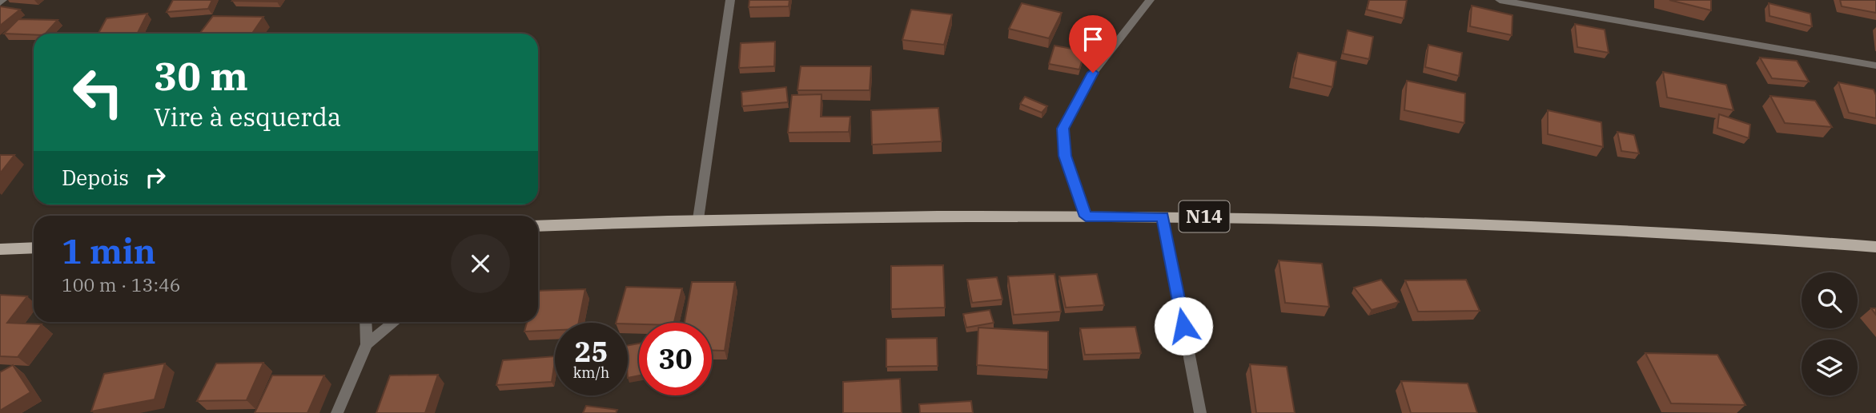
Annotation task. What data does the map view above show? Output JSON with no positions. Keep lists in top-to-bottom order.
{
  "streets": {
    "main road": ["N14"]
  },
  "page": {
    "turn": ["30 m", "Vire à esquerda"],
    "then": "Depois",
    "heading": ["1 min", "100 m · 13:46"],
    "speed": "25 km/h",
    "limit": "30"
  }
}
